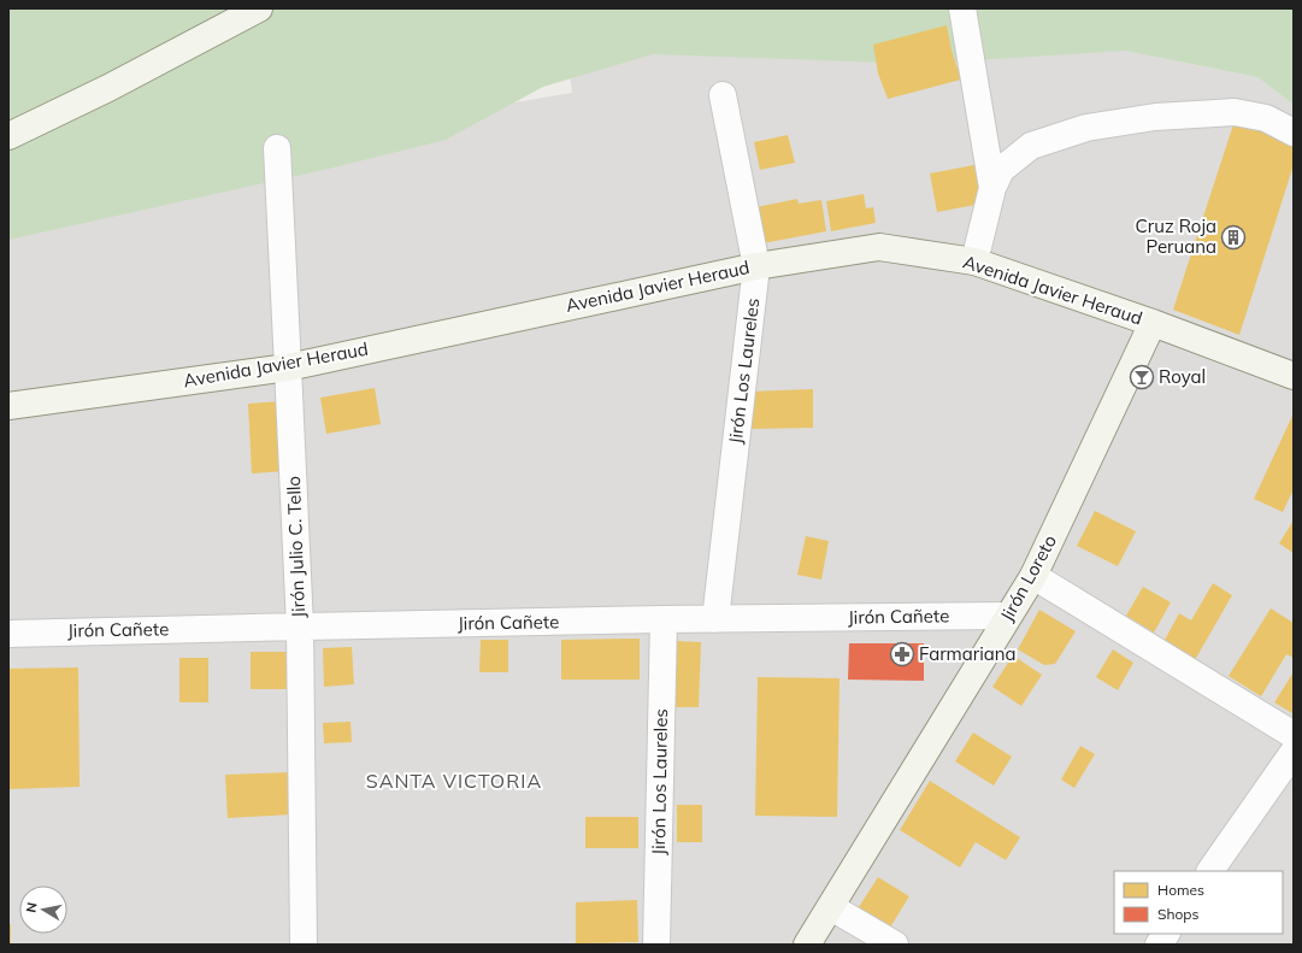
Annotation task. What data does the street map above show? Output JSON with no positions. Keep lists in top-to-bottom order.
{
  "streets": {
    "main road": ["Avenida Javier Heraud", "Jirón Loreto"],
    "street": ["Jirón Los Laureles", "Jirón Julio C. Tello", "Jirón Cañete"]
  },
  "crossings": [
    ["Avenida Javier Heraud", "Jirón Los Laureles"],
    ["Avenida Javier Heraud", "Jirón Julio C. Tello"],
    ["Avenida Javier Heraud", "Jirón Loreto"],
    ["Jirón Los Laureles", "Jirón Cañete"],
    ["Jirón Julio C. Tello", "Jirón Cañete"],
    ["Jirón Loreto", "Jirón Cañete"]
  ],
  "districts": ["SANTA VICTORIA"],
  "places": {
    "building": ["Cruz Roja Peruana"],
    "bar": ["Royal"],
    "pharmacy": ["Farmariana"]
  },
  "legend": ["Homes", "Shops"],
  "north": "left"
}
